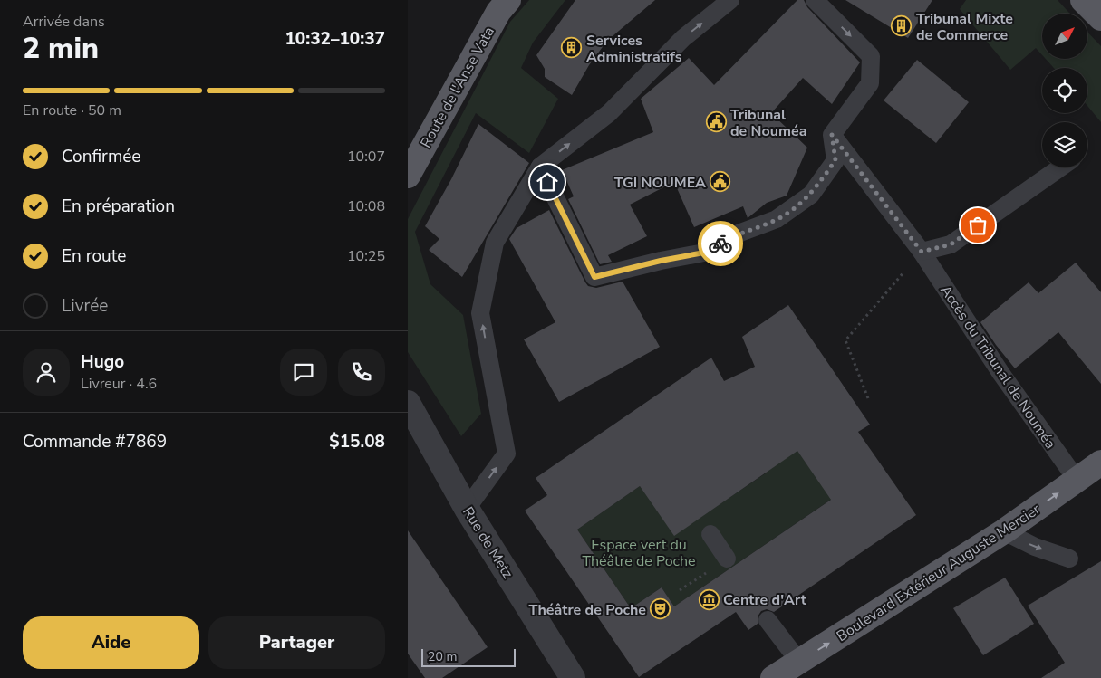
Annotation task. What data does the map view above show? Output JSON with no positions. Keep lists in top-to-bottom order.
{
  "streets": {
    "main road": ["Route de l'Anse Vata", "Boulevard Extérieur Auguste Mercier"],
    "street": ["Rue de Metz"],
    "lane": ["Accès du Tribunal de Nouméa"]
  },
  "crossings": [
    ["Accès du Tribunal de Nouméa", "Boulevard Extérieur Auguste Mercier"]
  ],
  "one_way": ["Boulevard Extérieur Auguste Mercier"],
  "parks": ["Espace vert du Théâtre de Poche"],
  "places": {
    "building": ["Tribunal Mixte de Commerce", "Services Administratifs"],
    "public building": ["Tribunal de Nouméa", "TGI NOUMEA"],
    "museum": ["Centre d'Art"],
    "theatre": ["Théâtre de Poche"]
  },
  "scale_bar": "20 m",
  "north": "top right",
  "page": {
    "heading": ["2 min", "Arrivée dans", "10:32–10:37"],
    "panel": [
      "Hugo",
      "Livreur · 4.6",
      "Commande #7869",
      "$15.08"
    ],
    "bar": "En route · 50 m",
    "list": [
      ["Confirmée", "10:07"],
      ["En préparation", "10:08"],
      ["En route", "10:25"],
      "Livrée"
    ],
    "buttons": ["Aide", "Partager"],
    "scale": "20 m"
  }
}
